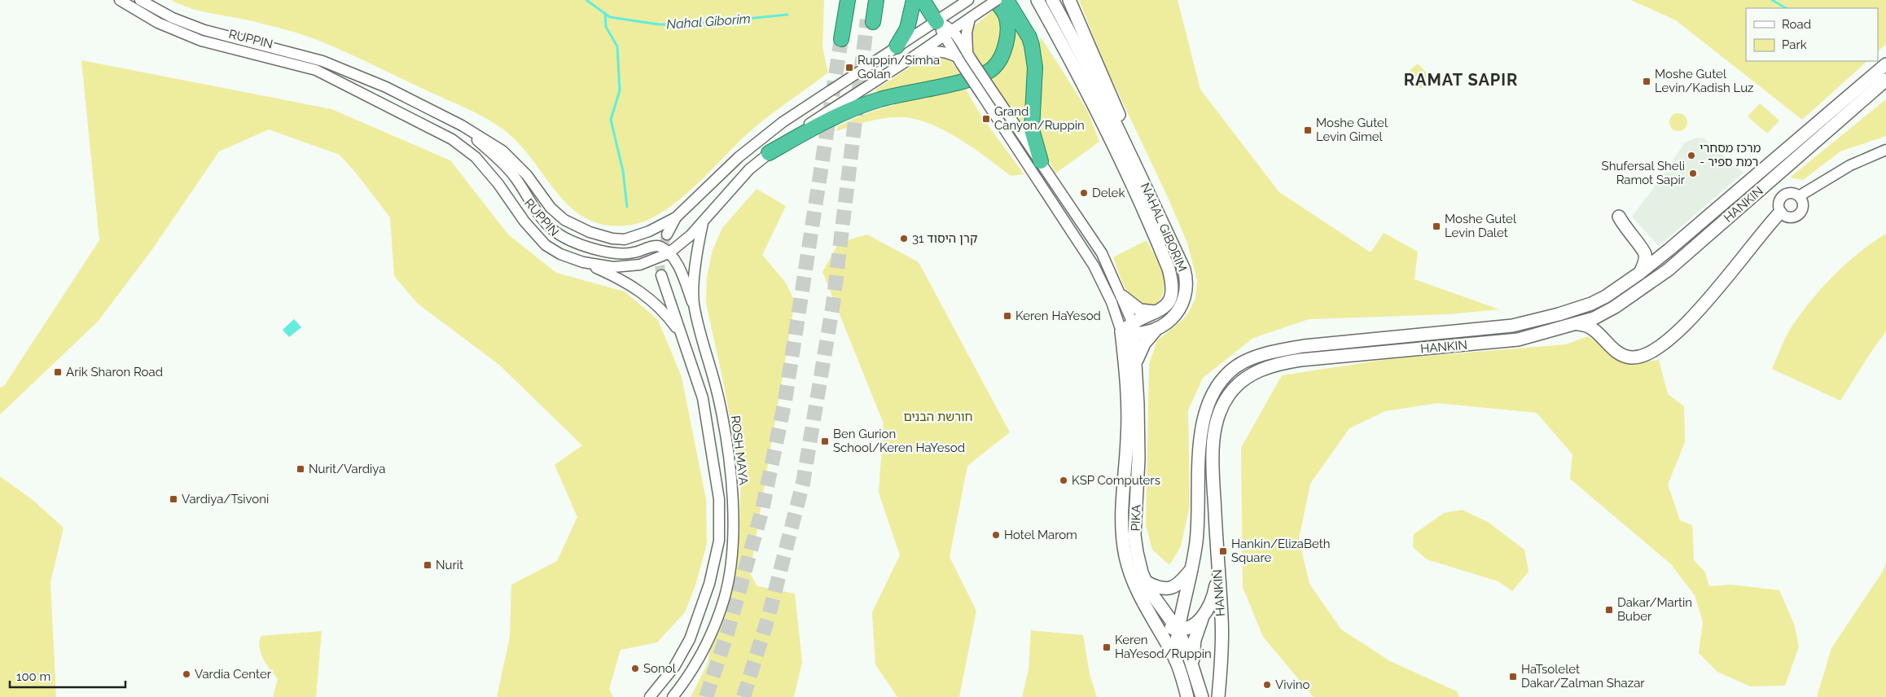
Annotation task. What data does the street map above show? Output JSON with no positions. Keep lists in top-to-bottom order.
{
  "streets": {
    "main road": ["HANKIN", "NAHAL GIBORIM", "PIKA"],
    "street": ["RUPPIN", "ROSH MAYA"]
  },
  "crossings": [
    ["RUPPIN", "ROSH MAYA"],
    ["HANKIN", "PIKA"],
    ["NAHAL GIBORIM", "PIKA"]
  ],
  "districts": ["RAMAT SAPIR"],
  "water": ["Nahal Giborim"],
  "parks": ["חורשת הבנים"],
  "places": {
    "transit": [
      "Ruppin/Simha Golan",
      "Moshe Gutel Levin/Kadish Luz",
      "Grand Canyon/Ruppin",
      "Moshe Gutel Levin Gimel",
      "Moshe Gutel Levin Dalet",
      "Keren HaYesod",
      "Arik Sharon Road",
      "Ben Gurion School/Keren HaYesod",
      "Nurit/Vardiya",
      "Vardiya/Tsivoni",
      "Hankin/ElizaBeth Square",
      "Nurit",
      "Dakar/Martin Buber",
      "Keren HaYesod/Ruppin",
      "HaTsolelet Dakar/Zalman Shazar"
    ],
    "other": [
      "מרכז מסחרי - רמת ספיר",
      "Shufersal Sheli Ramot Sapir",
      "Delek",
      "קרן היסוד 31",
      "KSP Computers",
      "Hotel Marom",
      "Sonol",
      "Vardia Center",
      "Vivino"
    ]
  },
  "legend": ["Road", "Park"],
  "scale_bar": "100 m"
}
